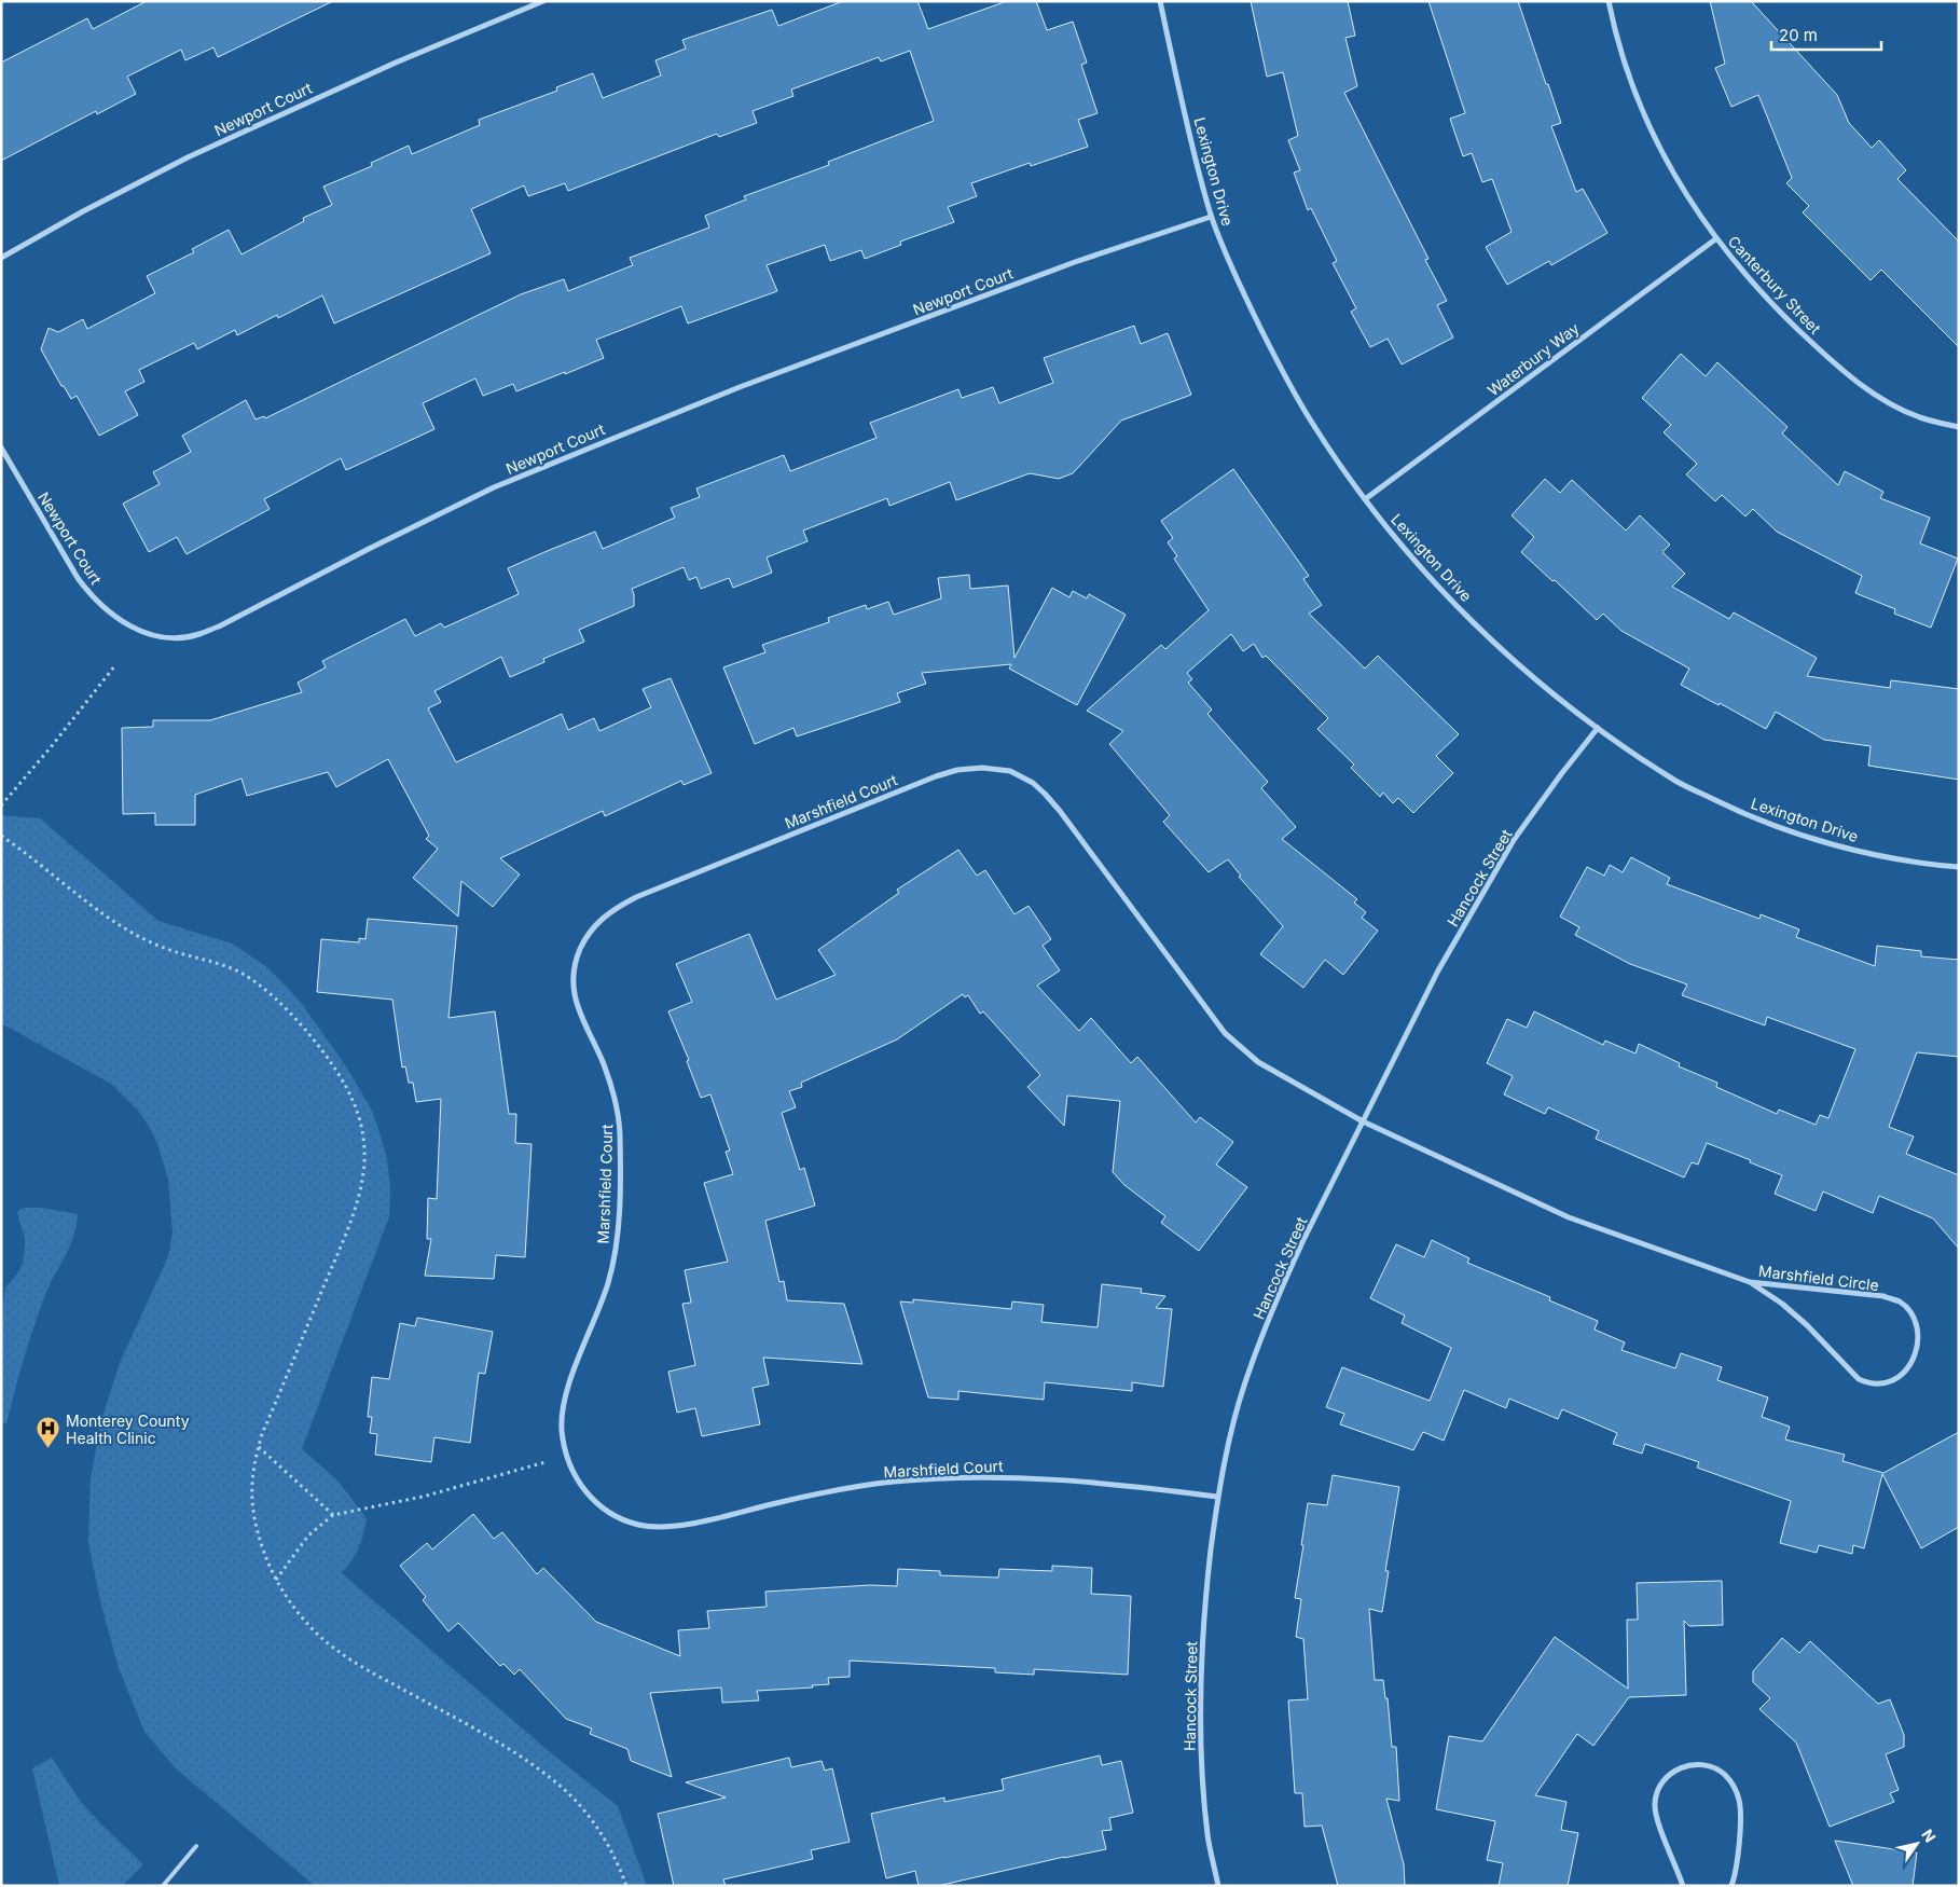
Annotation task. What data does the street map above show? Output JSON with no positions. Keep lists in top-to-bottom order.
{
  "streets": {
    "street": [
      "Newport Court",
      "Lexington Drive",
      "Canterbury Street",
      "Waterbury Way",
      "Marshfield Court",
      "Hancock Street",
      "Marshfield Circle"
    ]
  },
  "crossings": [
    ["Newport Court", "Lexington Drive"],
    ["Lexington Drive", "Waterbury Way"],
    ["Lexington Drive", "Hancock Street"],
    ["Canterbury Street", "Waterbury Way"],
    ["Marshfield Court", "Hancock Street"],
    ["Marshfield Court", "Marshfield Circle"],
    ["Hancock Street", "Marshfield Circle"]
  ],
  "places": {
    "hospital": ["Monterey County Health Clinic"]
  },
  "scale_bar": "20 m",
  "north": "top right"
}
